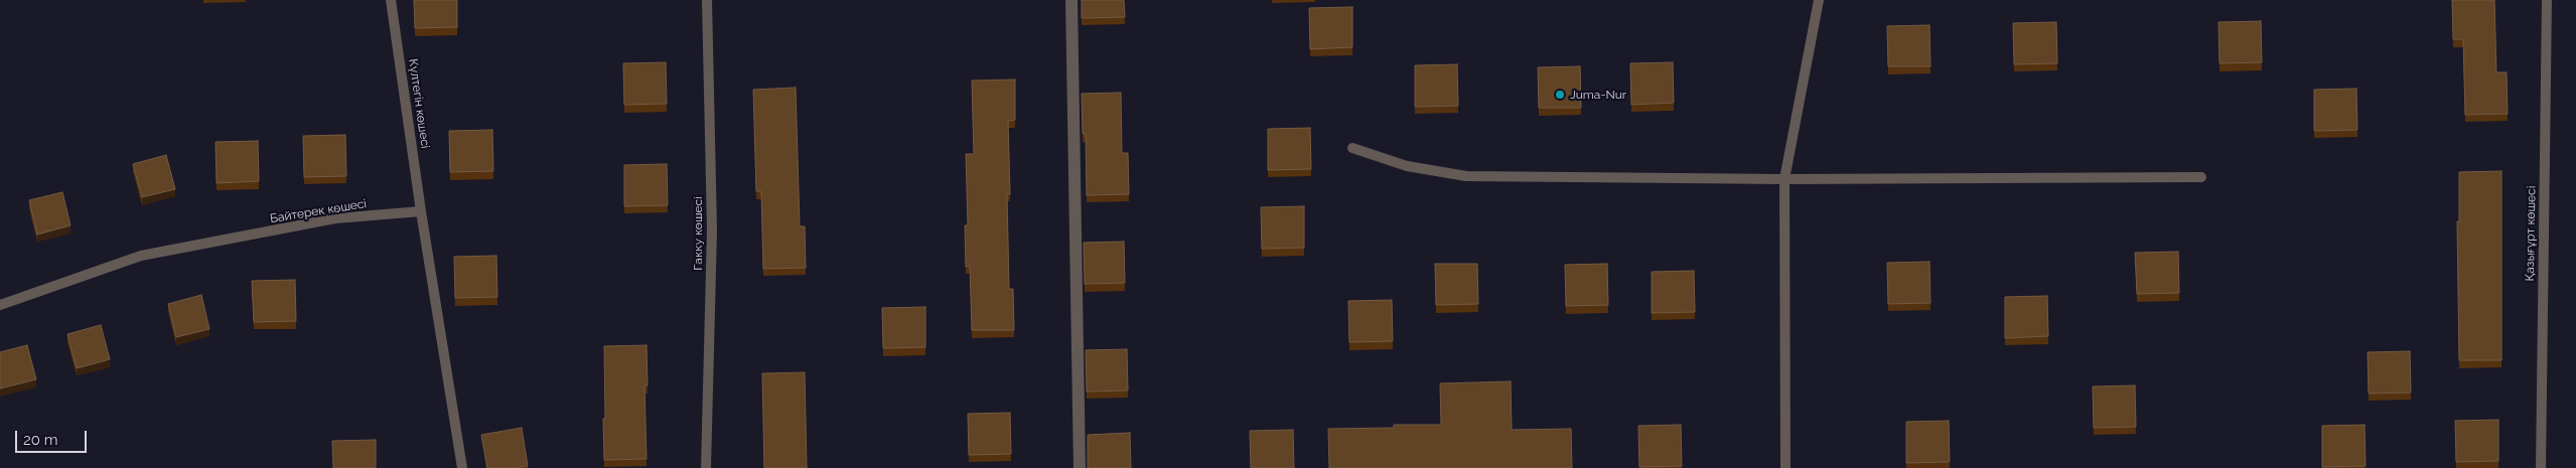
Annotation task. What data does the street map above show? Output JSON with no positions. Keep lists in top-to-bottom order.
{
  "streets": {
    "lane": [
      "Күлтегін көшесі",
      "Байтерек көшесі",
      "Гакку көшесі",
      "Қазығұрт көшесі"
    ]
  },
  "crossings": [
    ["Күлтегін көшесі", "Байтерек көшесі"]
  ],
  "places": ["Juma-Nur"],
  "scale_bar": "20 m"
}
